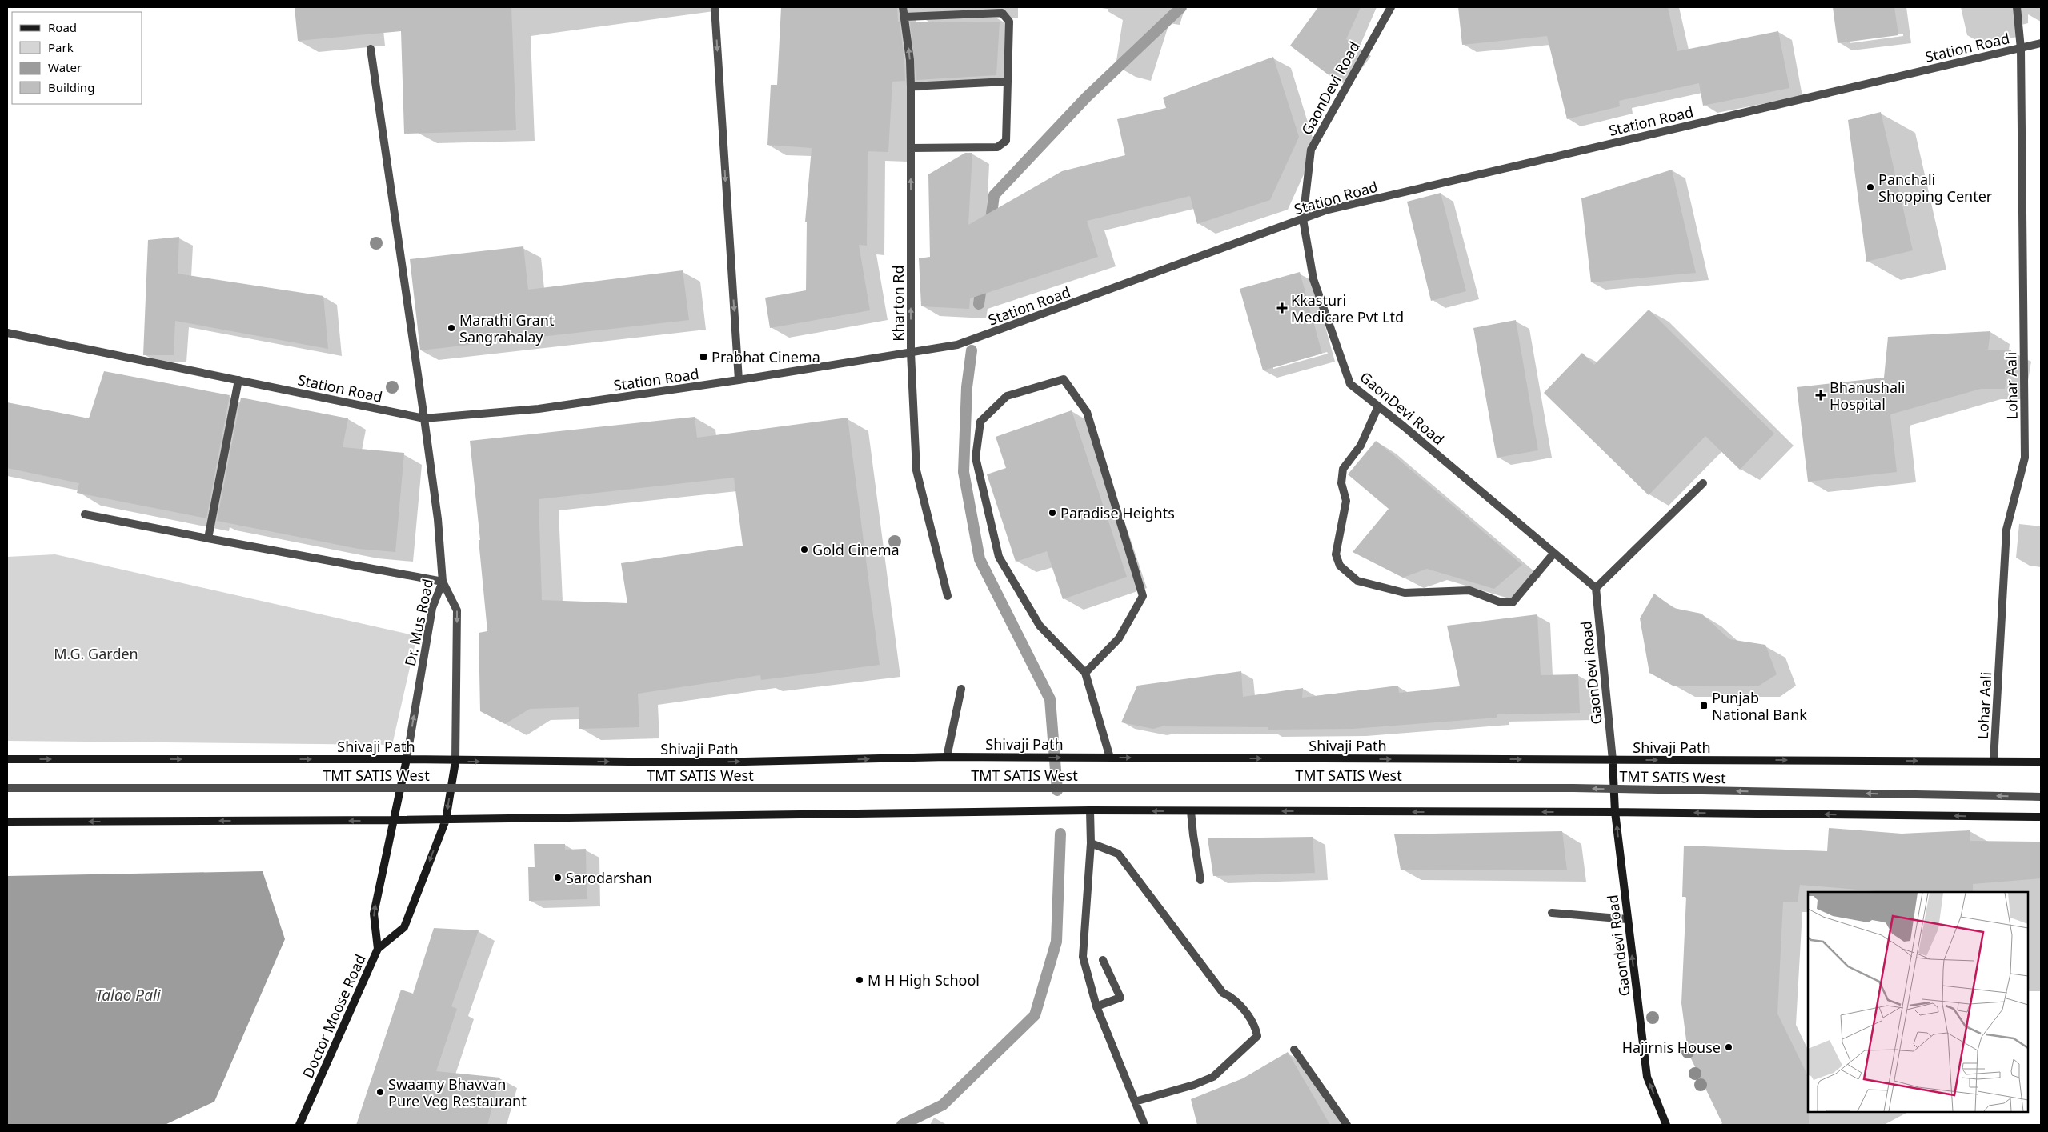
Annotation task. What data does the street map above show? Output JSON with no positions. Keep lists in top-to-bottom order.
{
  "streets": {
    "main road": ["Shivaji Path", "Gaondevi Road", "Doctor Moose Road"],
    "street": [
      "Station Road",
      "GaonDevi Road",
      "Kharton Rd",
      "Lohar Aali",
      "Dr. Mus Road",
      "TMT SATIS West"
    ]
  },
  "crossings": [
    ["Station Road", "GaonDevi Road"],
    ["Station Road", "Kharton Rd"],
    ["Station Road", "Lohar Aali"],
    ["Station Road", "Dr. Mus Road"],
    ["GaonDevi Road", "Shivaji Path"],
    ["GaonDevi Road", "Gaondevi Road"],
    ["Lohar Aali", "Shivaji Path"],
    ["Dr. Mus Road", "Shivaji Path"],
    ["Dr. Mus Road", "Doctor Moose Road"],
    ["Shivaji Path", "Gaondevi Road"],
    ["Shivaji Path", "Doctor Moose Road"]
  ],
  "one_way": ["Kharton Rd", "TMT SATIS West", "Gaondevi Road"],
  "water": ["Talao Pali"],
  "parks": ["M.G. Garden"],
  "places": {
    "other": [
      "Panchali Shopping Center",
      "Marathi Grant Sangrahalay",
      "Paradise Heights",
      "Gold Cinema",
      "Sarodarshan",
      "M H High School",
      "Hajirnis House",
      "Swaamy Bhavvan Pure Veg Restaurant"
    ],
    "health": ["Kkasturi Medicare Pvt Ltd", "Bhanushali Hospital"],
    "transit": ["Prabhat Cinema", "Punjab National Bank"]
  },
  "legend": [
    "Road",
    "Park",
    "Water",
    "Building"
  ]
}
